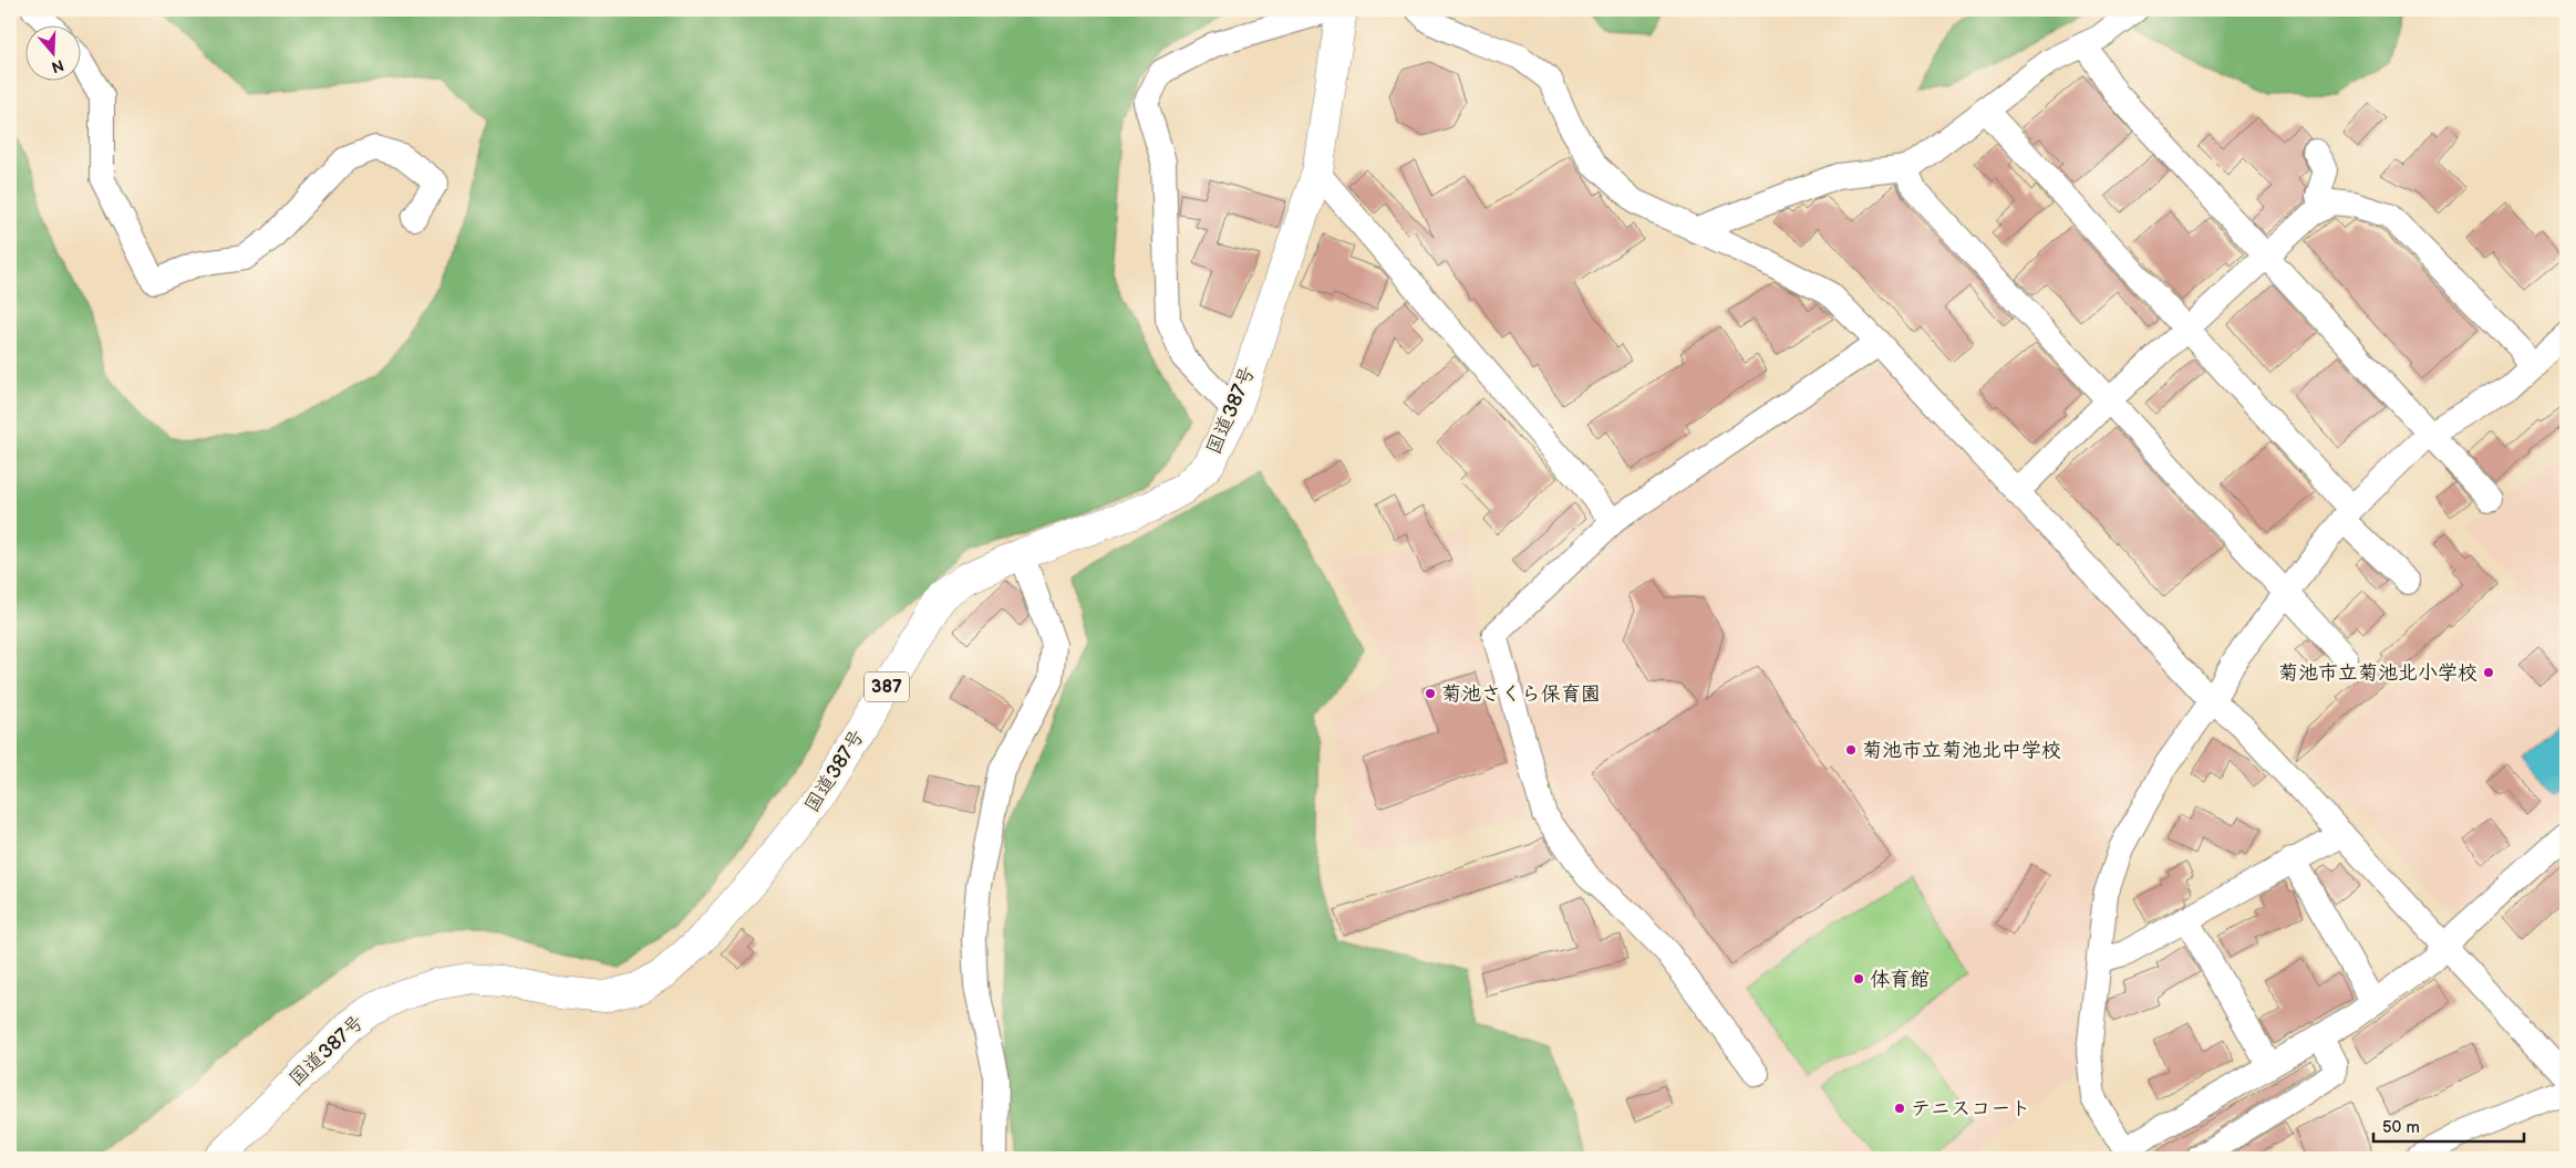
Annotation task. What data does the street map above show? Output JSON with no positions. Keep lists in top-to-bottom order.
{
  "streets": {
    "highway": ["国道387号", "387"]
  },
  "places": [
    "菊池市立菊池北小学校",
    "菊池さくら保育園",
    "菊池市立菊池北中学校",
    "体育館",
    "テニスコート"
  ],
  "scale_bar": "50 m",
  "north": "bottom"
}
